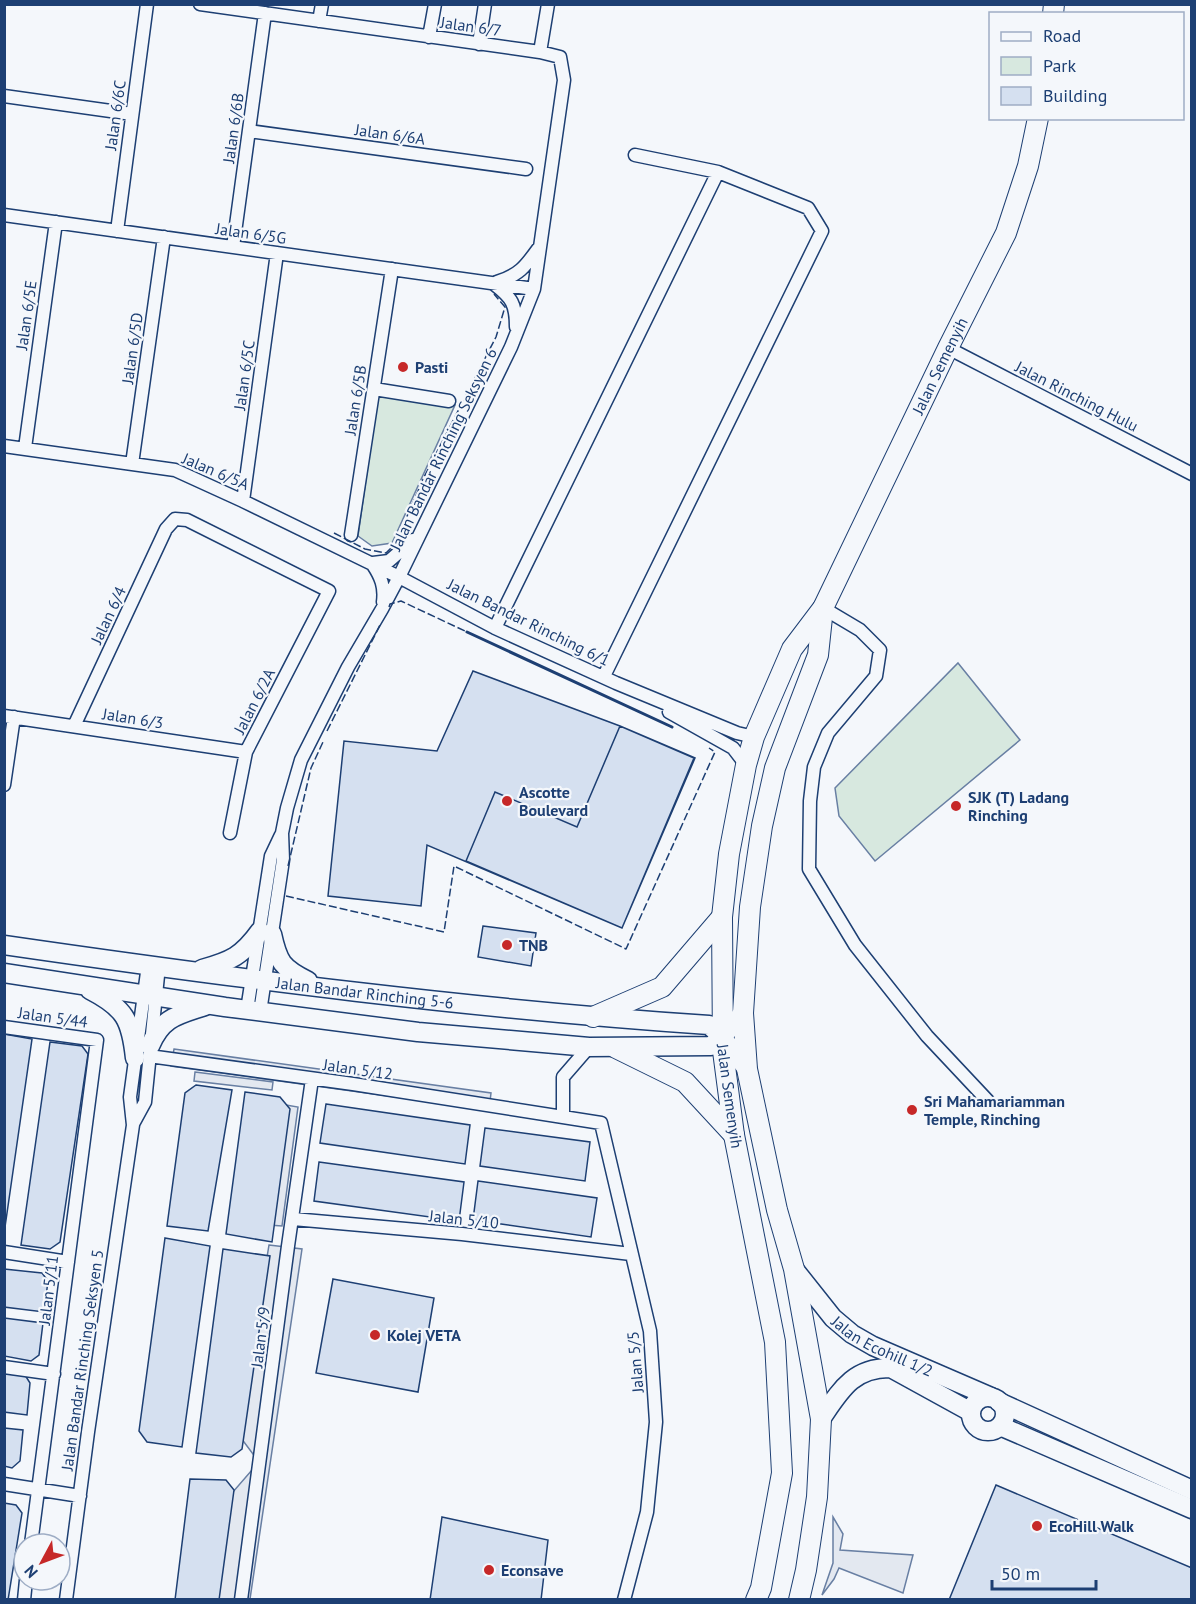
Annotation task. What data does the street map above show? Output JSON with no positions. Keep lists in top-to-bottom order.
{
  "streets": {
    "main road": ["Jalan Semenyih"],
    "street": [
      "Jalan 6/7",
      "Jalan 6/6C",
      "Jalan 6/6B",
      "Jalan 6/6A",
      "Jalan 6/5G",
      "Jalan 6/5E",
      "Jalan 6/5D",
      "Jalan 6/5C",
      "Jalan Rinching Hulu",
      "Jalan 6/5B",
      "Jalan Bandar Rinching Seksyen 6",
      "Jalan 6/5A",
      "Jalan 6/4",
      "Jalan Bandar Rinching 6/1",
      "Jalan 6/2A",
      "Jalan 6/3",
      "Jalan Bandar Rinching 5-6",
      "Jalan 5/44",
      "Jalan 5/12",
      "Jalan 5/10",
      "Jalan 5/11",
      "Jalan 5/9",
      "Jalan Ecohill 1/2",
      "Jalan Bandar Rinching Seksyen 5",
      "Jalan 5/5"
    ]
  },
  "crossings": [
    ["Jalan 6/7", "Jalan 6/6B"],
    ["Jalan 6/7", "Jalan Bandar Rinching Seksyen 6"],
    ["Jalan 6/6C", "Jalan 6/5G"],
    ["Jalan 6/6B", "Jalan 6/6A"],
    ["Jalan 6/6B", "Jalan 6/5G"],
    ["Jalan 6/5G", "Jalan 6/5E"],
    ["Jalan 6/5G", "Jalan 6/5D"],
    ["Jalan 6/5G", "Jalan 6/5C"],
    ["Jalan 6/5G", "Jalan 6/5B"],
    ["Jalan 6/5G", "Jalan Bandar Rinching Seksyen 6"],
    ["Jalan 6/5E", "Jalan 6/5A"],
    ["Jalan 6/5D", "Jalan 6/5A"],
    ["Jalan Semenyih", "Jalan Rinching Hulu"],
    ["Jalan Semenyih", "Jalan Bandar Rinching 6/1"],
    ["Jalan Semenyih", "Jalan Bandar Rinching 5-6"],
    ["Jalan Semenyih", "Jalan Ecohill 1/2"],
    ["Jalan 6/5C", "Jalan 6/5A"],
    ["Jalan Bandar Rinching Seksyen 6", "Jalan 6/5A"],
    ["Jalan Bandar Rinching Seksyen 6", "Jalan Bandar Rinching 6/1"],
    ["Jalan Bandar Rinching Seksyen 6", "Jalan Bandar Rinching 5-6"],
    ["Jalan 6/5A", "Jalan Bandar Rinching 6/1"],
    ["Jalan 6/4", "Jalan 6/2A"],
    ["Jalan 6/4", "Jalan 6/3"],
    ["Jalan 6/2A", "Jalan 6/3"],
    ["Jalan 5/44", "Jalan 5/11"],
    ["Jalan 5/12", "Jalan 5/9"],
    ["Jalan 5/12", "Jalan Bandar Rinching Seksyen 5"],
    ["Jalan 5/12", "Jalan 5/5"],
    ["Jalan 5/10", "Jalan 5/9"],
    ["Jalan 5/10", "Jalan 5/5"]
  ],
  "places": [
    "Pasti",
    "Ascotte Boulevard",
    "SJK (T) Ladang Rinching",
    "TNB",
    "Sri Mahamariamman Temple, Rinching",
    "Kolej VETA",
    "EcoHill Walk",
    "Econsave"
  ],
  "legend": ["Road", "Park", "Building"],
  "scale_bar": "50 m",
  "north": "bottom left"
}
